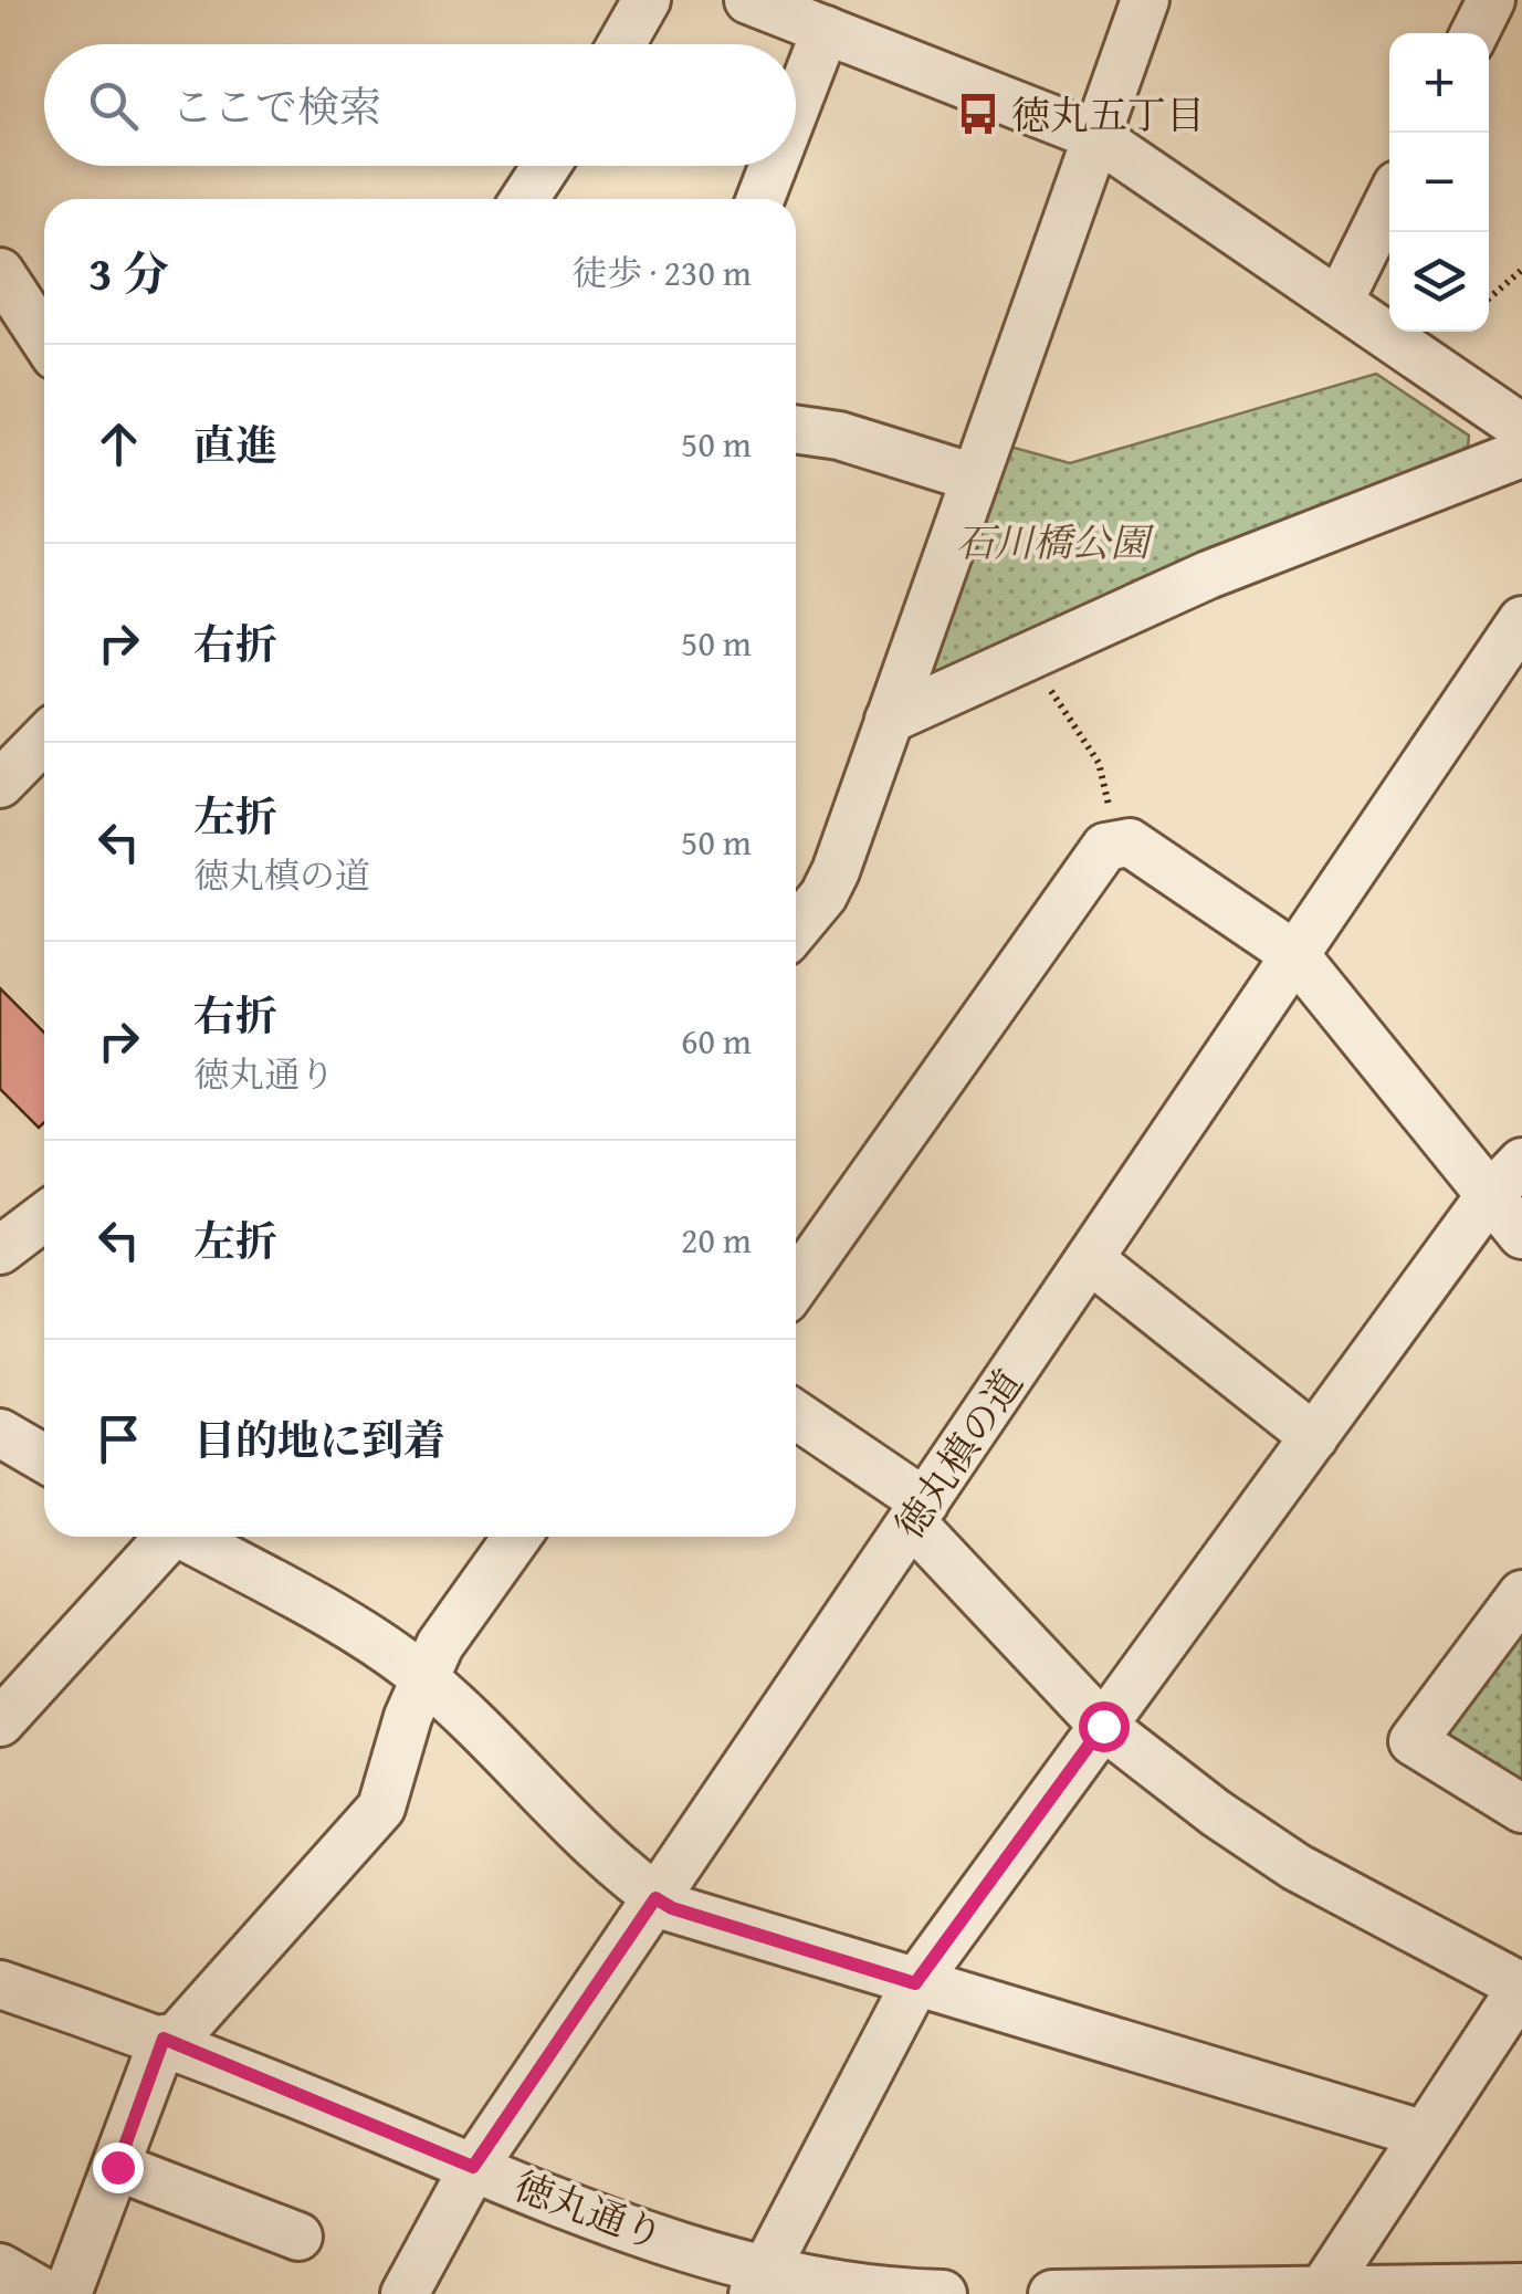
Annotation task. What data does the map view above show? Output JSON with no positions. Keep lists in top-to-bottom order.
{
  "streets": {
    "street": ["徳丸槙の道", "徳丸通り"]
  },
  "crossings": [
    ["徳丸槙の道", "徳丸通り"]
  ],
  "parks": ["石川橋公園"],
  "places": {
    "bus stop": ["徳丸五丁目"]
  },
  "page": {
    "map_buttons": ["+", "−"],
    "search": "ここで検索",
    "heading": ["3 分", "徒歩 · 230 m"],
    "list": [
      ["直進", "50 m"],
      ["右折", "50 m"],
      ["左折", "徳丸槙の道", "50 m"],
      ["右折", "徳丸通り", "60 m"],
      ["左折", "20 m"],
      "目的地に到着"
    ]
  }
}
